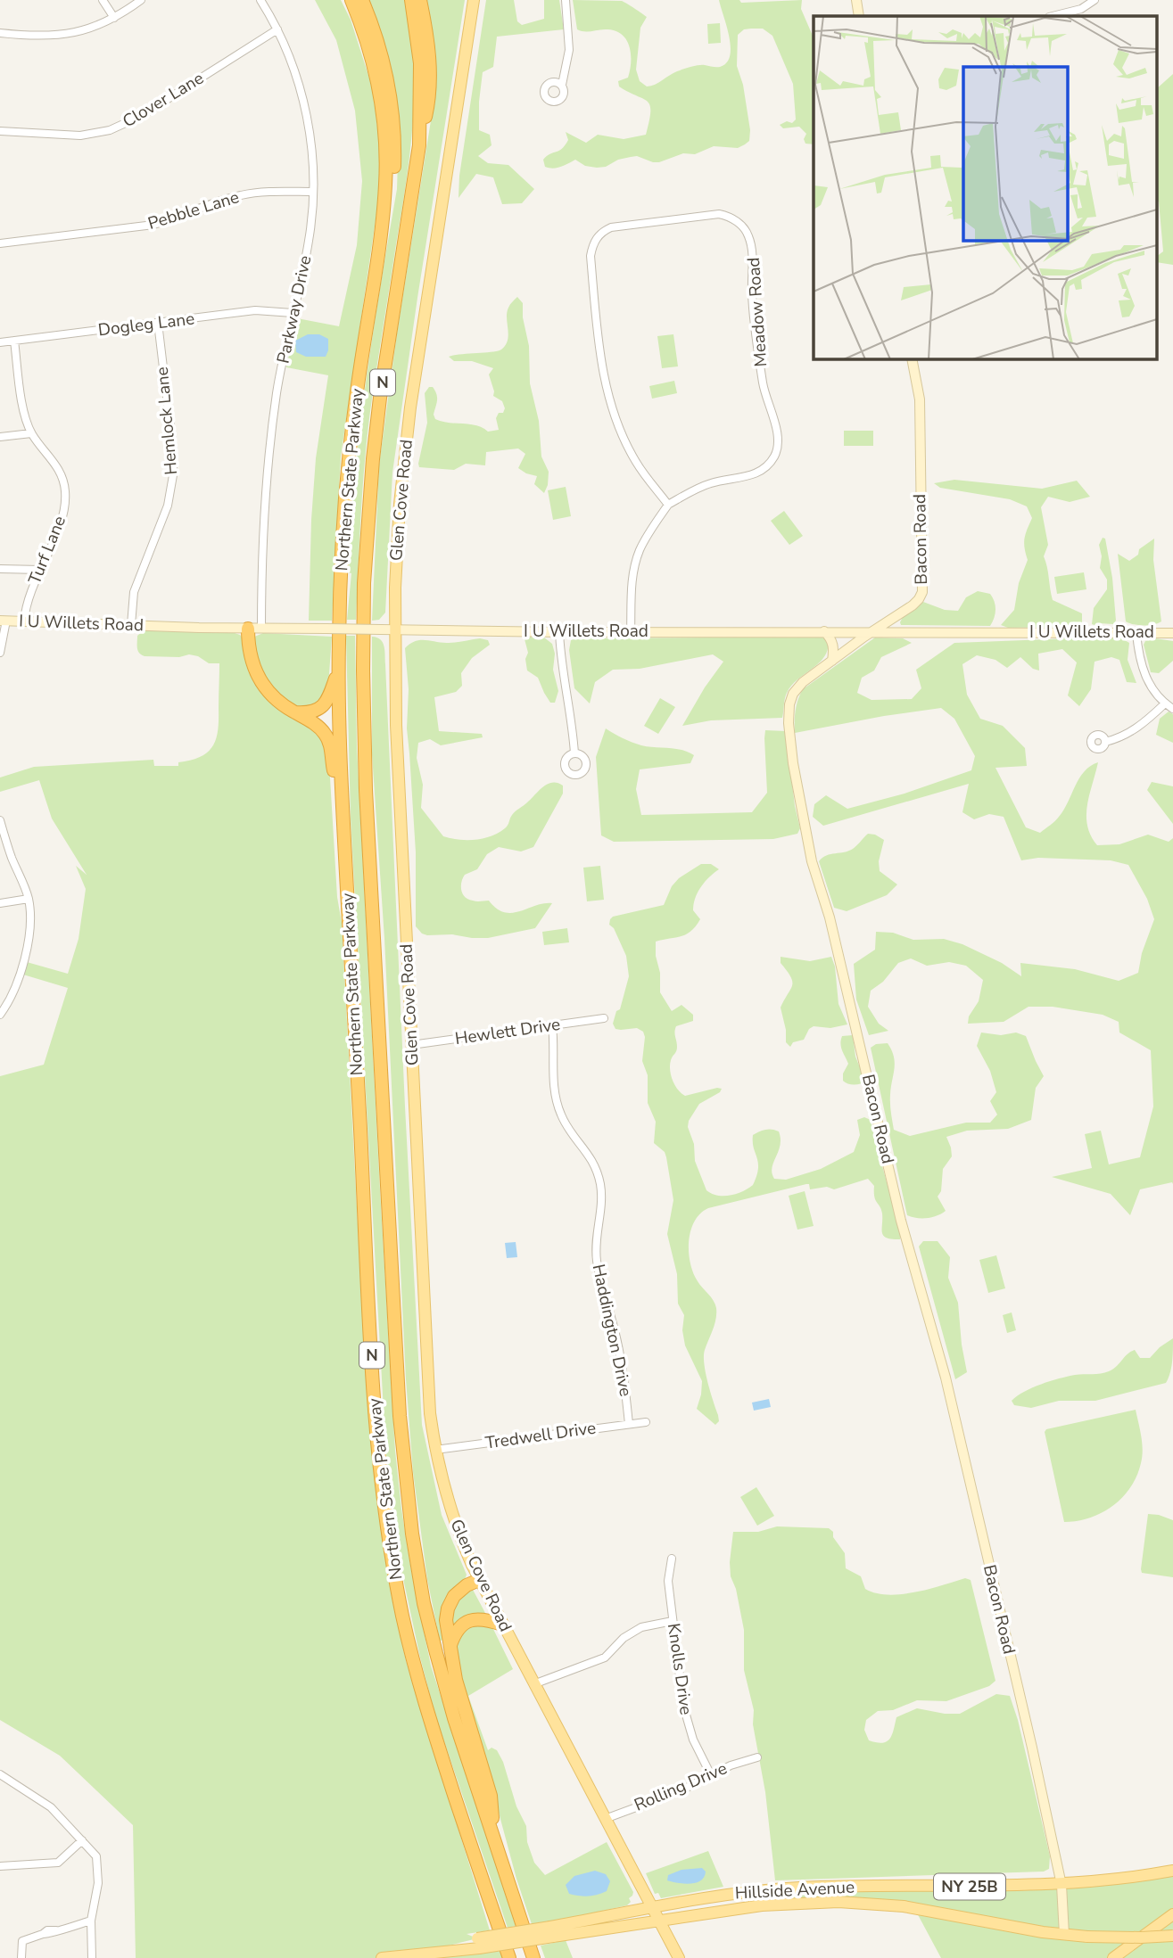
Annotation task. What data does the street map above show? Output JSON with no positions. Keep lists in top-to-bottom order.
{
  "streets": {
    "highway": ["N", "Northern State Parkway"],
    "main road": ["Glen Cove Road", "NY 25B", "Hillside Avenue"],
    "street": [
      "Clover Lane",
      "Pebble Lane",
      "Parkway Drive",
      "Meadow Road",
      "Dogleg Lane",
      "Hemlock Lane",
      "Bacon Road",
      "Turf Lane",
      "I U Willets Road",
      "Hewlett Drive",
      "Haddington Drive",
      "Tredwell Drive",
      "Knolls Drive",
      "Rolling Drive"
    ]
  },
  "crossings": [
    ["Clover Lane", "Parkway Drive"],
    ["Pebble Lane", "Parkway Drive"],
    ["Parkway Drive", "Dogleg Lane"],
    ["Parkway Drive", "I U Willets Road"],
    ["Dogleg Lane", "Hemlock Lane"],
    ["Dogleg Lane", "Turf Lane"],
    ["Hemlock Lane", "I U Willets Road"],
    ["Glen Cove Road", "I U Willets Road"],
    ["Glen Cove Road", "Hewlett Drive"],
    ["Glen Cove Road", "Tredwell Drive"],
    ["Glen Cove Road", "Rolling Drive"],
    ["Glen Cove Road", "Hillside Avenue"],
    ["Bacon Road", "I U Willets Road"],
    ["Bacon Road", "Hillside Avenue"],
    ["Turf Lane", "I U Willets Road"],
    ["Hewlett Drive", "Haddington Drive"],
    ["Haddington Drive", "Tredwell Drive"],
    ["Knolls Drive", "Rolling Drive"]
  ]
}
